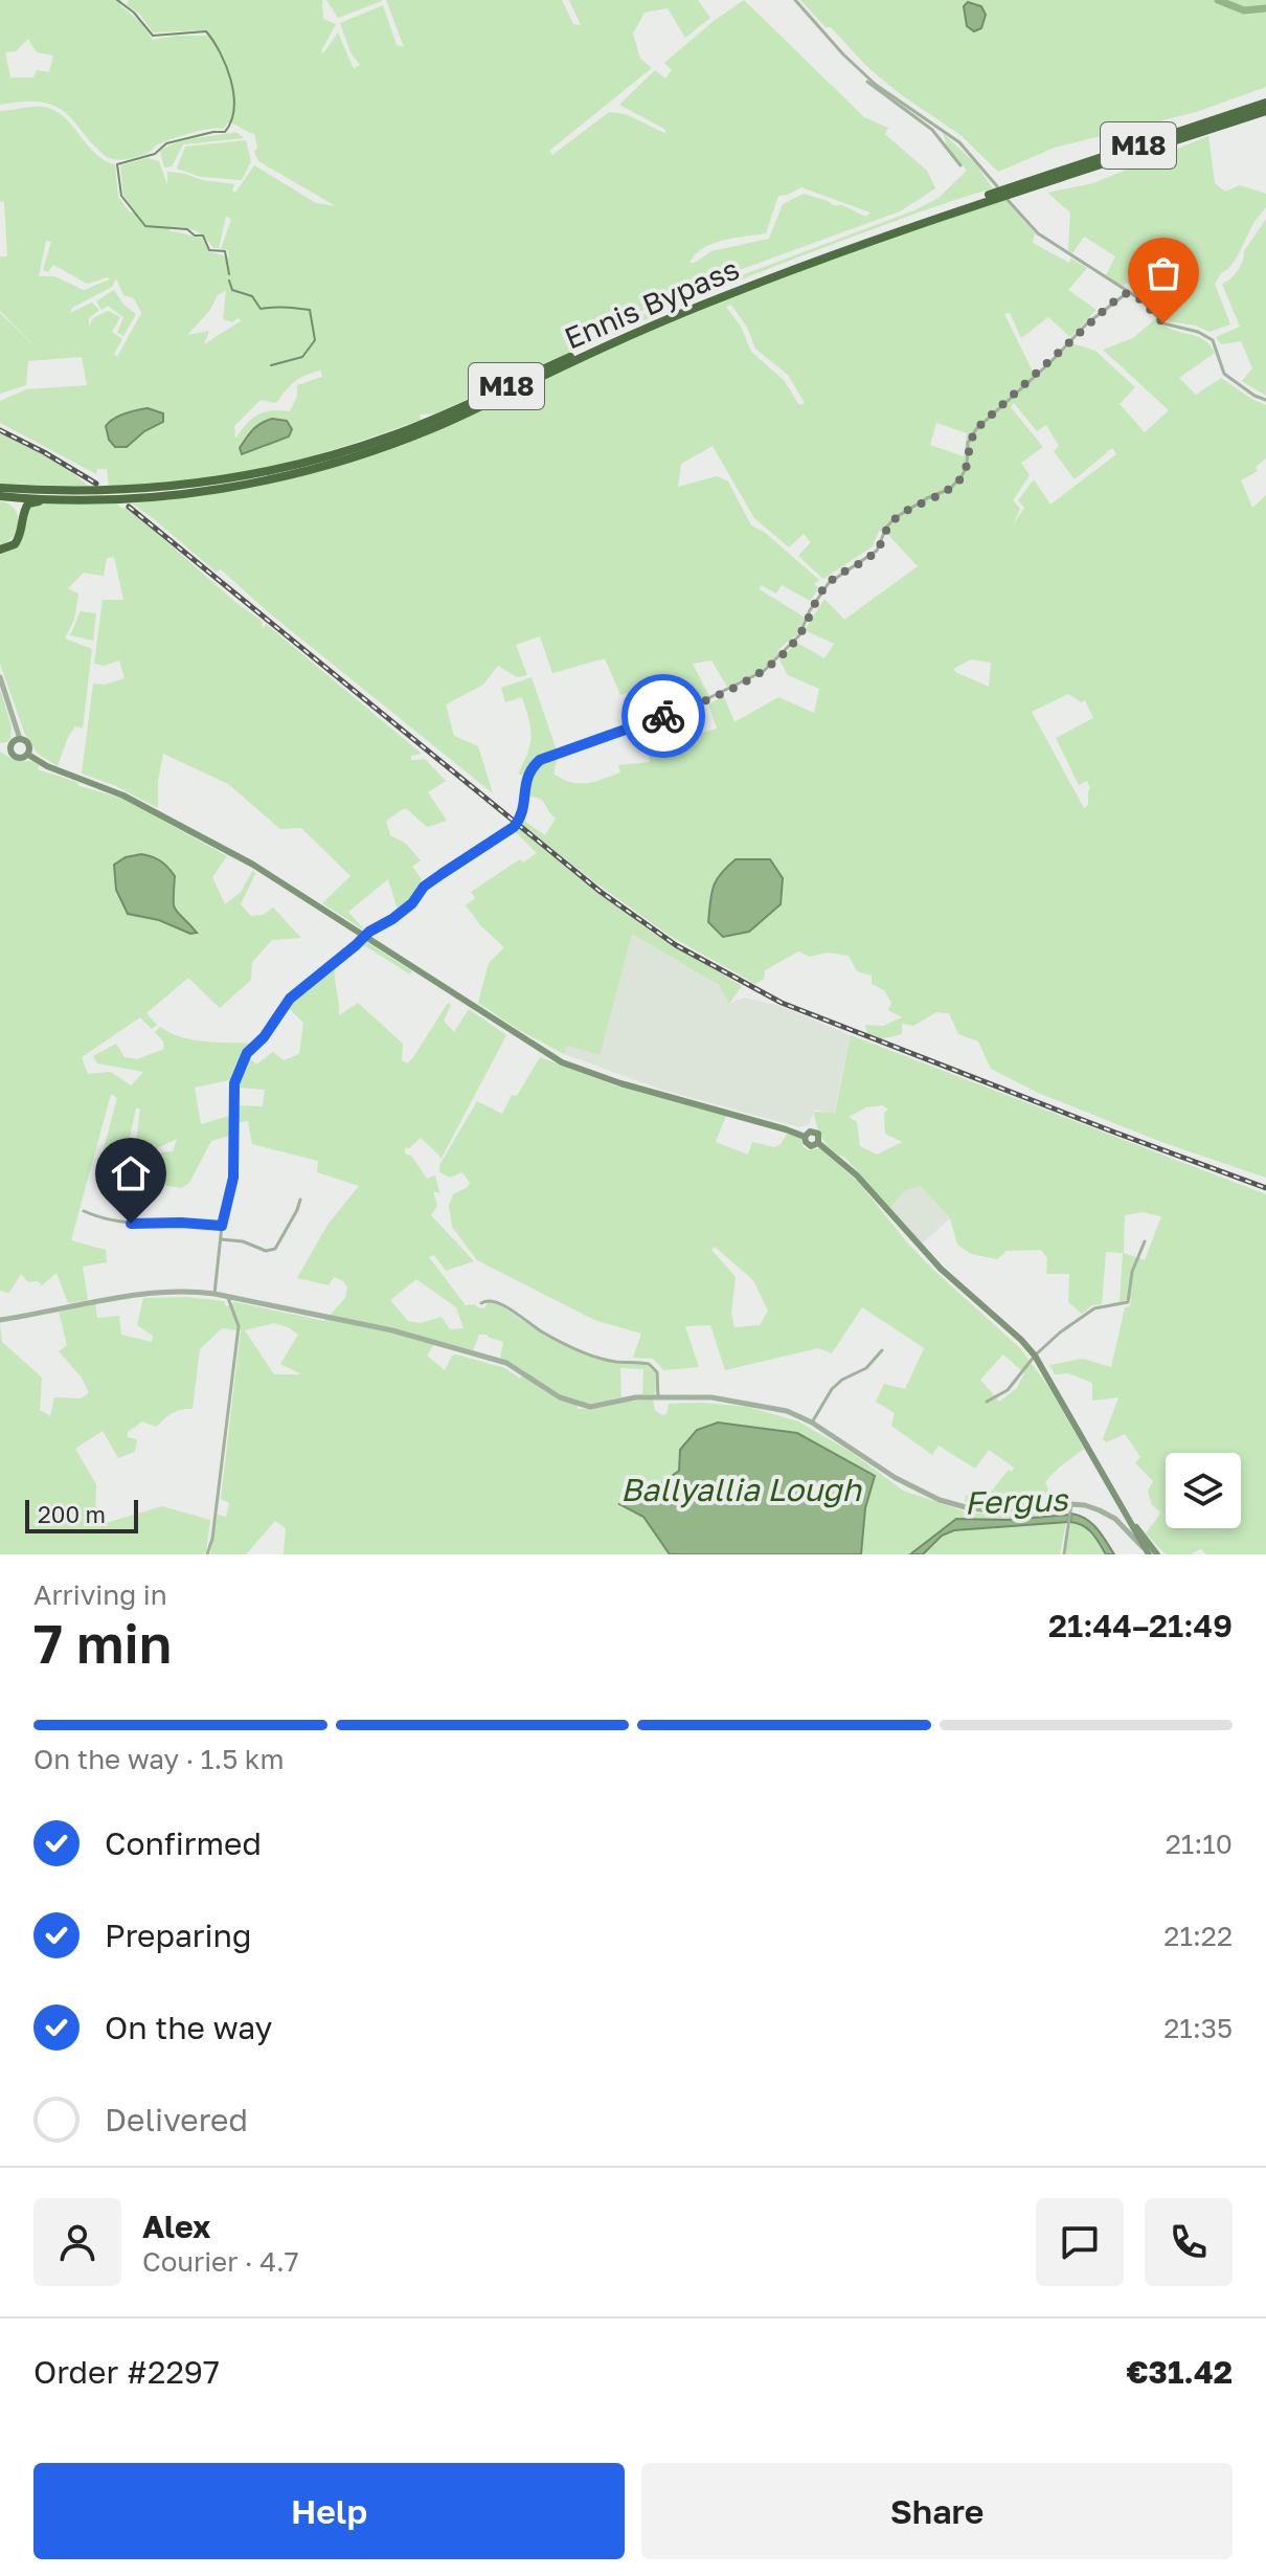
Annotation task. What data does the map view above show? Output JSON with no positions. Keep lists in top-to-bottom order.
{
  "streets": {
    "highway": ["M18", "Ennis Bypass"]
  },
  "water": ["Ballyallia Lough", "Fergus"],
  "scale_bar": "200 m",
  "page": {
    "scale": "200 m",
    "heading": ["7 min", "Arriving in", "21:44–21:49"],
    "panel": [
      "Alex",
      "Courier · 4.7",
      "Order #2297",
      "€31.42"
    ],
    "bar": "On the way · 1.5 km",
    "list": [
      ["Confirmed", "21:10"],
      ["Preparing", "21:22"],
      ["On the way", "21:35"],
      "Delivered"
    ],
    "buttons": ["Help", "Share"]
  }
}
